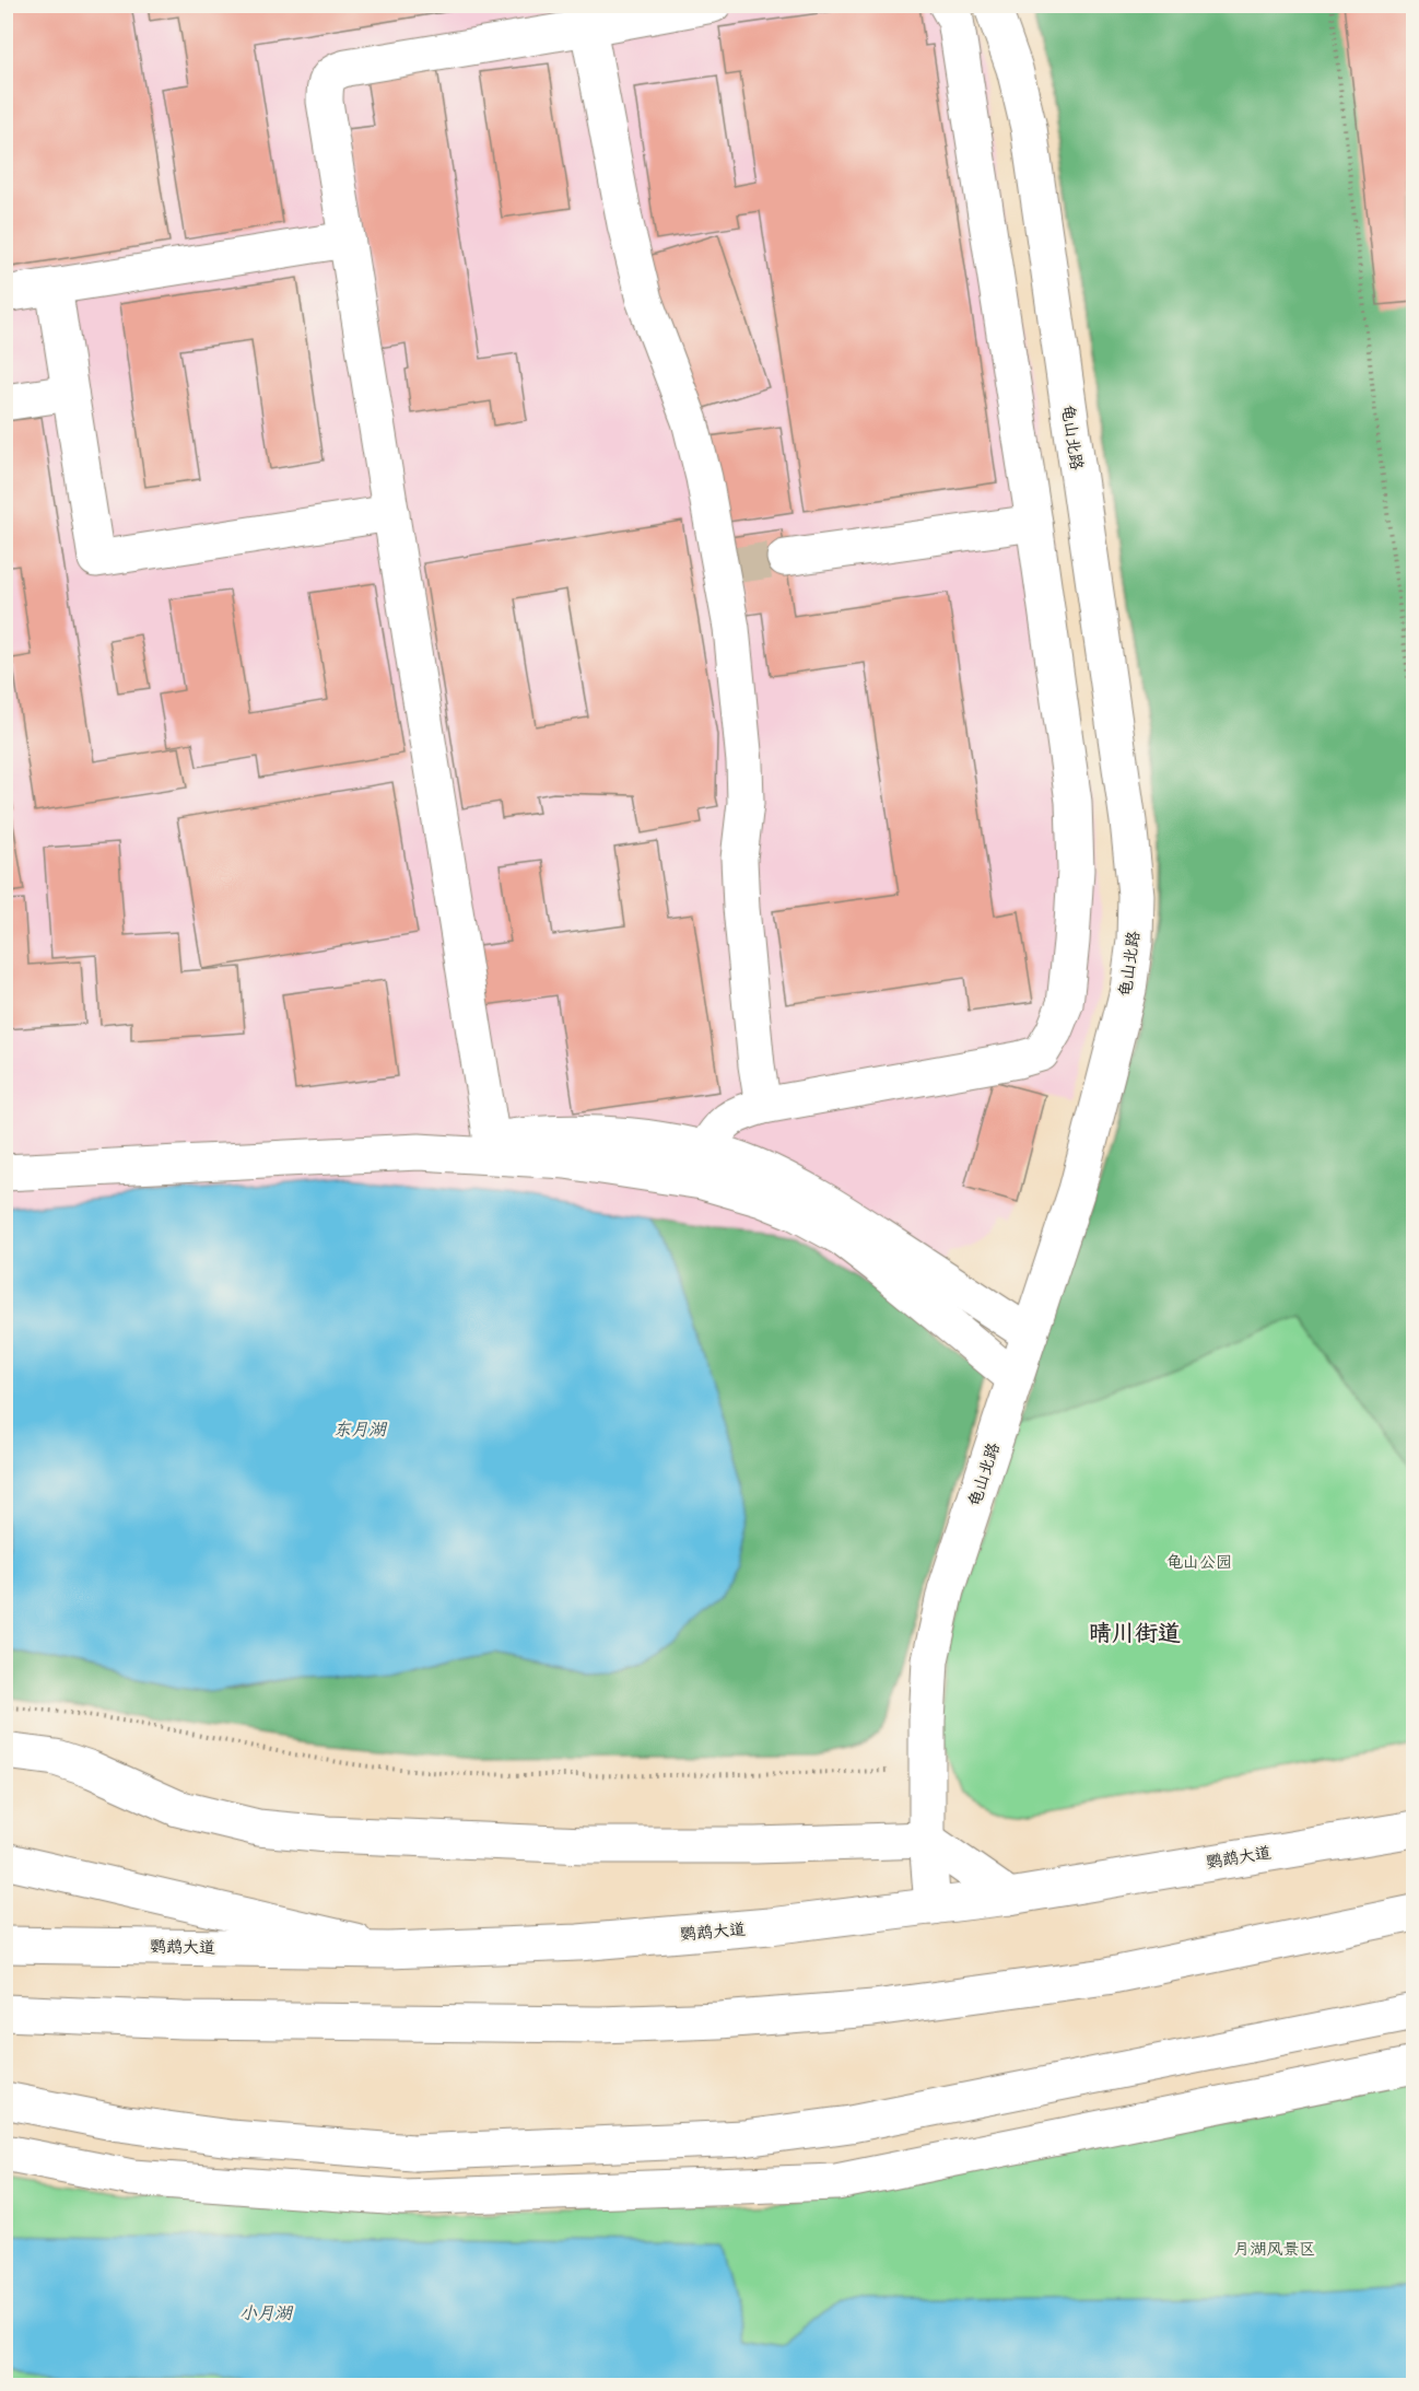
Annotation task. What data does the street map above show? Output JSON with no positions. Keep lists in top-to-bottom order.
{
  "streets": {
    "main road": ["龟山北路", "鹦鹉大道"]
  },
  "crossings": [
    ["龟山北路", "鹦鹉大道"]
  ],
  "districts": ["晴川街道"],
  "water": ["东月湖", "小月湖"],
  "parks": ["龟山公园", "月湖风景区"]
}
